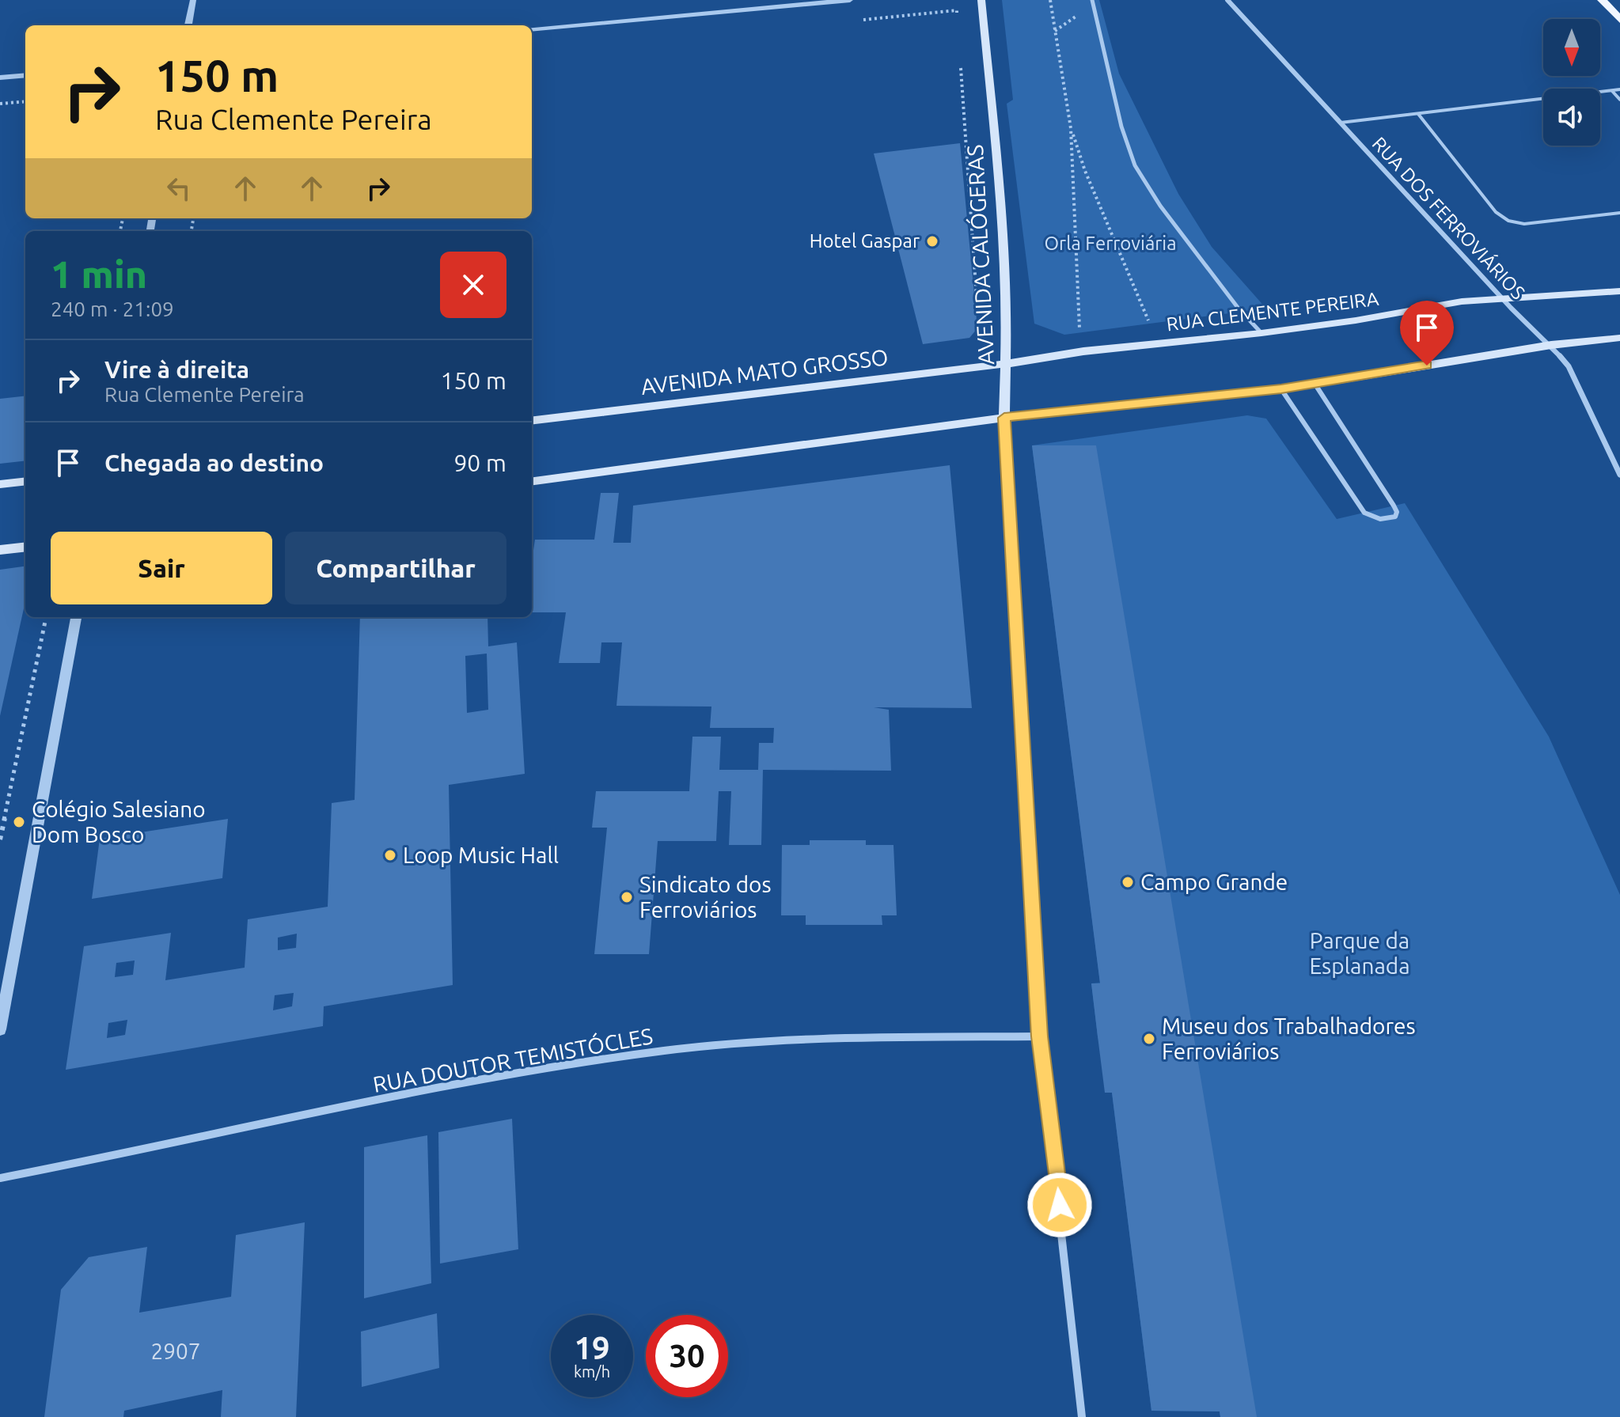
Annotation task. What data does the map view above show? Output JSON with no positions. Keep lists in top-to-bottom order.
{
  "streets": {
    "main road": ["AVENIDA CALÓGERAS", "RUA CLEMENTE PEREIRA", "AVENIDA MATO GROSSO"],
    "street": ["RUA DOS FERROVIÁRIOS", "RUA DOUTOR TEMISTÓCLES"]
  },
  "crossings": [
    ["RUA DOS FERROVIÁRIOS", "RUA CLEMENTE PEREIRA"],
    ["AVENIDA CALÓGERAS", "RUA CLEMENTE PEREIRA"],
    ["AVENIDA CALÓGERAS", "AVENIDA MATO GROSSO"],
    ["AVENIDA CALÓGERAS", "RUA DOUTOR TEMISTÓCLES"],
    ["RUA CLEMENTE PEREIRA", "AVENIDA MATO GROSSO"]
  ],
  "parks": ["Orla Ferroviária", "Parque da Esplanada"],
  "places": [
    "Hotel Gaspar",
    "Colégio Salesiano Dom Bosco",
    "Loop Music Hall",
    "Campo Grande",
    "Sindicato dos Ferroviários",
    "Museu dos Trabalhadores Ferroviários"
  ],
  "house_numbers": ["2907"],
  "north": "bottom",
  "page": {
    "turn": ["150 m", "Rua Clemente Pereira"],
    "heading": ["1 min", "240 m · 21:09"],
    "list": [
      {
        "name": "Vire à direita",
        "note": "Rua Clemente Pereira",
        "value": "150 m"
      },
      {
        "name": "Chegada ao destino",
        "value": "90 m"
      }
    ],
    "buttons": ["Sair", "Compartilhar"],
    "speed": "19 km/h",
    "limit": "30"
  }
}
